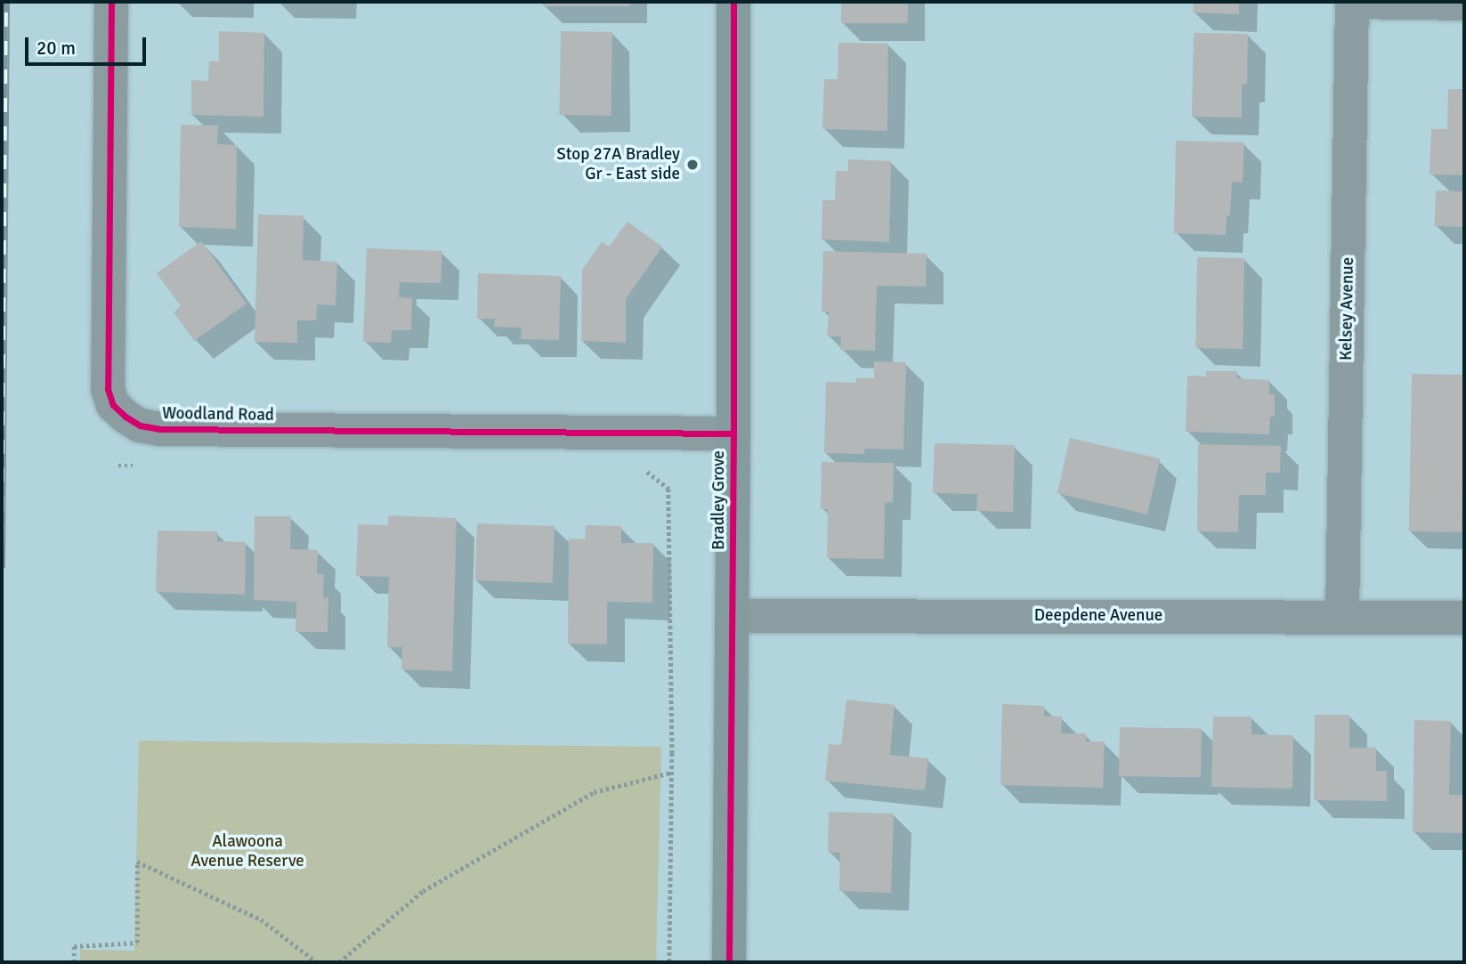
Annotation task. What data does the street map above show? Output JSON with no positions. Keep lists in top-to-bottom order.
{
  "streets": {
    "street": [
      "Kelsey Avenue",
      "Woodland Road",
      "Bradley Grove",
      "Deepdene Avenue"
    ]
  },
  "crossings": [
    ["Kelsey Avenue", "Deepdene Avenue"],
    ["Woodland Road", "Bradley Grove"],
    ["Bradley Grove", "Deepdene Avenue"]
  ],
  "parks": ["Alawoona Avenue Reserve"],
  "places": ["Stop 27A Bradley Gr - East side"],
  "scale_bar": "20 m"
}
